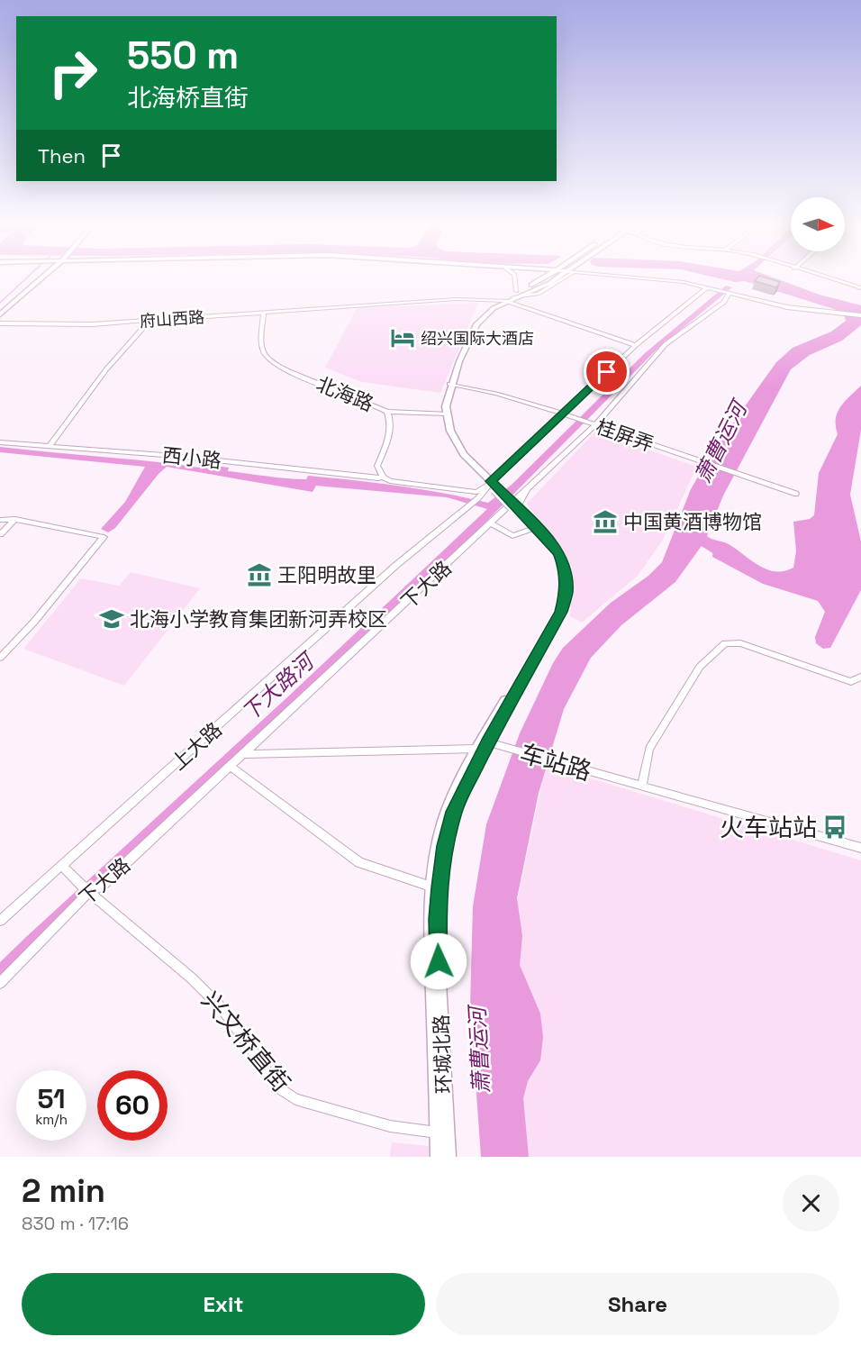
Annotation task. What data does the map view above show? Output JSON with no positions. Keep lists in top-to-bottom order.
{
  "streets": {
    "main road": ["环城北路"],
    "street": [
      "府山西路",
      "北海路",
      "桂屏弄",
      "西小路",
      "下大路",
      "上大路",
      "车站路",
      "兴文桥直街"
    ]
  },
  "crossings": [
    ["府山西路", "北海路"],
    ["府山西路", "上大路"],
    ["府山西路", "环城北路"],
    ["北海路", "西小路"],
    ["桂屏弄", "下大路"],
    ["桂屏弄", "上大路"],
    ["桂屏弄", "环城北路"],
    ["下大路", "兴文桥直街"],
    ["上大路", "兴文桥直街"],
    ["上大路", "环城北路"],
    ["车站路", "环城北路"],
    ["兴文桥直街", "环城北路"]
  ],
  "water": ["萧曹运河", "下大路河"],
  "places": {
    "hotel": ["绍兴国际大酒店"],
    "museum": ["中国黄酒博物馆", "王阳明故里"],
    "school or university": ["北海小学教育集团新河弄校区"],
    "bus stop": ["火车站站"]
  },
  "north": "right",
  "page": {
    "turn": ["550 m", "北海桥直街"],
    "then": "Then",
    "speed": "51 km/h",
    "limit": "60",
    "heading": ["2 min", "830 m · 17:16"],
    "buttons": ["Exit", "Share"]
  }
}
